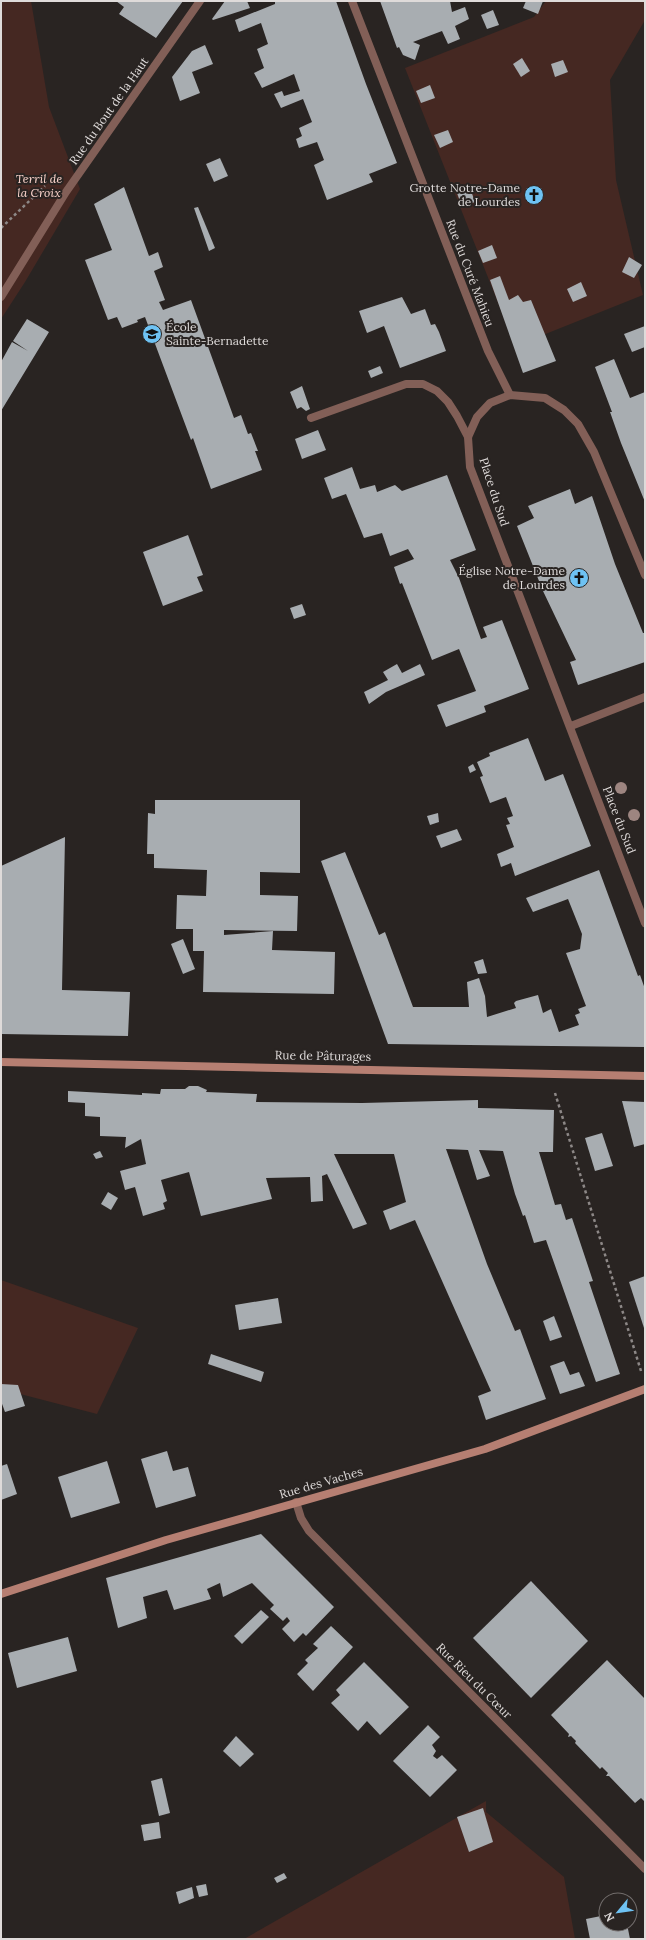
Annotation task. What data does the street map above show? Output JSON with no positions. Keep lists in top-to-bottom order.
{
  "streets": {
    "street": [
      "Rue du Bout de la Haut",
      "Rue du Curé Mahieu",
      "Place du Sud",
      "Rue de Pâturages",
      "Rue des Vaches",
      "Rue Rieu du Cœur"
    ]
  },
  "crossings": [
    ["Rue du Curé Mahieu", "Place du Sud"],
    ["Rue des Vaches", "Rue Rieu du Cœur"]
  ],
  "parks": ["Terril de la Croix"],
  "places": {
    "church": ["Grotte Notre-Dame de Lourdes", "Église Notre-Dame de Lourdes"],
    "school or university": ["École Sainte-Bernadette"]
  },
  "north": "bottom left"
}
